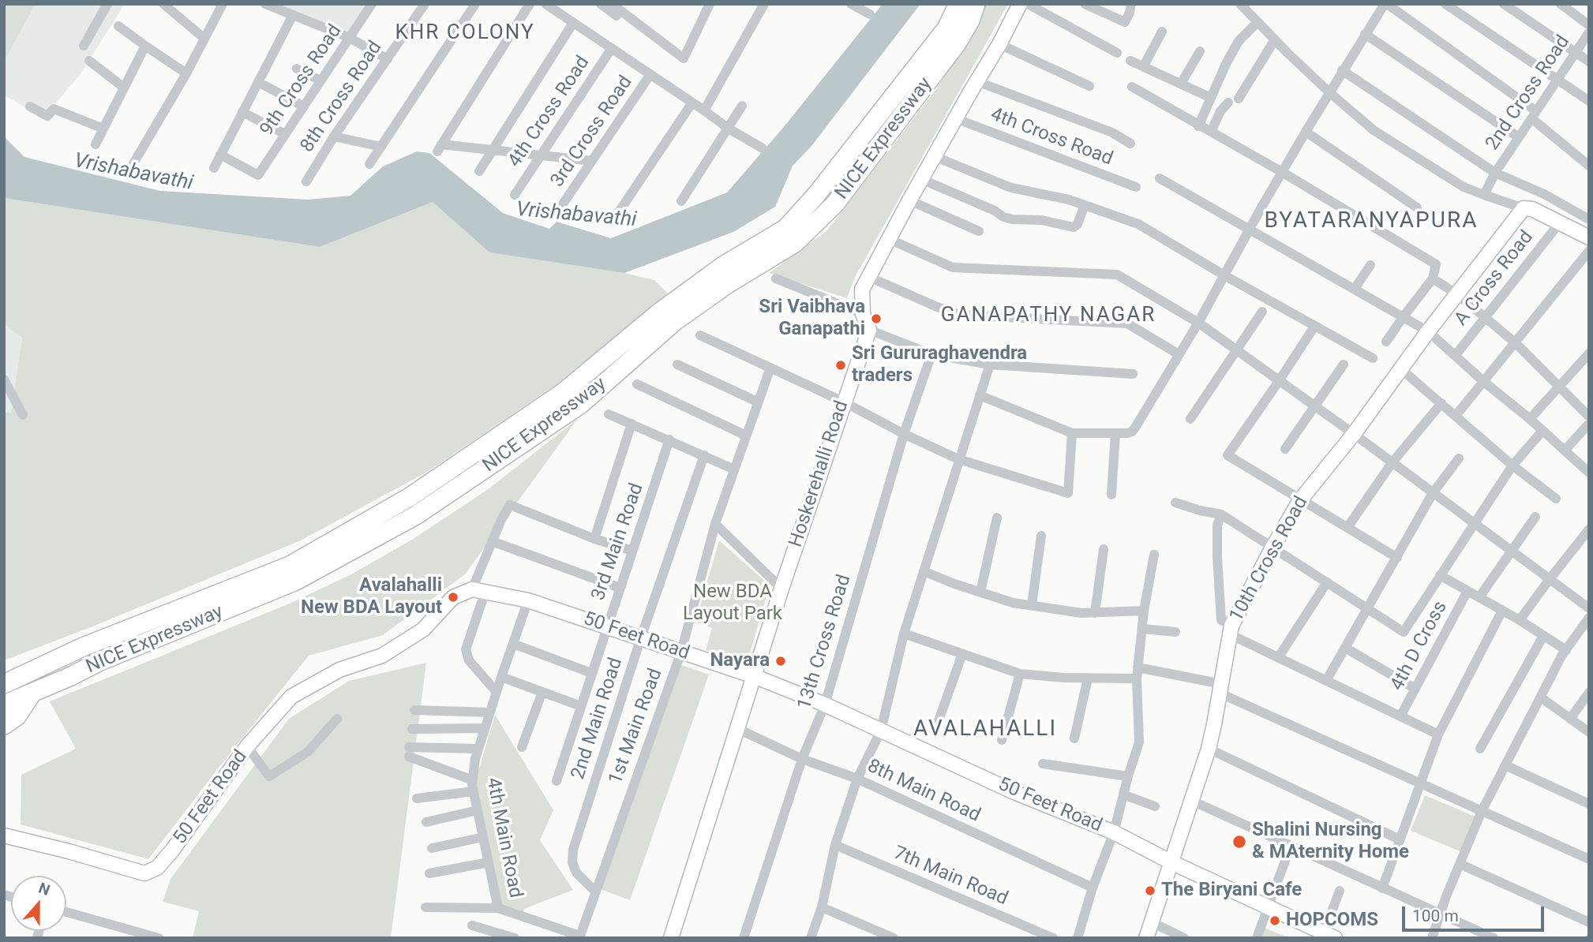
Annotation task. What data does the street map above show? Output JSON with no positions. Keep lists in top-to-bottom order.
{
  "streets": {
    "highway": ["NICE Expressway"],
    "street": [
      "9th Cross Road",
      "2nd Cross Road",
      "8th Cross Road",
      "4th Cross Road",
      "3rd Cross Road",
      "A Cross Road",
      "Hoskerehalli Road",
      "3rd Main Road",
      "10th Cross Road",
      "50 Feet Road",
      "13th Cross Road",
      "4th D Cross",
      "2nd Main Road",
      "1st Main Road",
      "8th Main Road",
      "4th Main Road",
      "7th Main Road"
    ]
  },
  "crossings": [
    ["Hoskerehalli Road", "50 Feet Road"],
    ["Hoskerehalli Road", "8th Main Road"],
    ["3rd Main Road", "50 Feet Road"],
    ["10th Cross Road", "50 Feet Road"],
    ["50 Feet Road", "13th Cross Road"],
    ["50 Feet Road", "2nd Main Road"],
    ["50 Feet Road", "1st Main Road"],
    ["50 Feet Road", "4th Main Road"],
    ["13th Cross Road", "8th Main Road"],
    ["2nd Main Road", "1st Main Road"],
    ["1st Main Road", "4th Main Road"]
  ],
  "districts": [
    "KHR COLONY",
    "BYATARANYAPURA",
    "GANAPATHY NAGAR",
    "AVALAHALLI"
  ],
  "water": ["Vrishabavathi"],
  "parks": ["New BDA Layout Park"],
  "places": [
    "Sri Vaibhava Ganapathi",
    "Sri Gururaghavendra traders",
    "Avalahalli New BDA Layout",
    "Nayara",
    "Shalini Nursing & MAternity Home",
    "The Biryani Cafe",
    "HOPCOMS"
  ],
  "scale_bar": "100 m",
  "north": "top"
}
